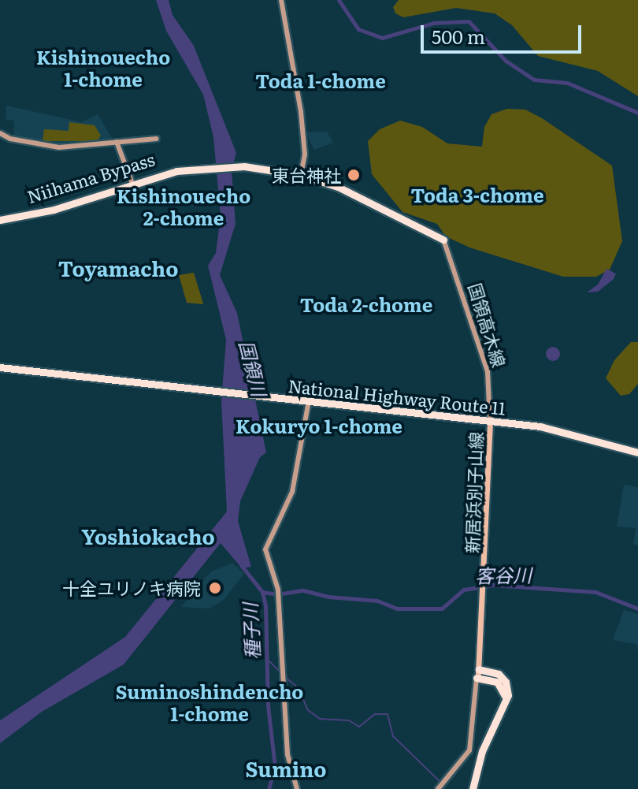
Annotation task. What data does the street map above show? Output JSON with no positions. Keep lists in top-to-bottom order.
{
  "streets": {
    "highway": ["Niihama Bypass", "National Highway Route 11"],
    "main road": ["新居浜別子山線"],
    "street": ["国領高木線"]
  },
  "crossings": [
    ["Niihama Bypass", "国領高木線"],
    ["国領高木線", "National Highway Route 11"],
    ["国領高木線", "新居浜別子山線"],
    ["National Highway Route 11", "新居浜別子山線"]
  ],
  "districts": [
    "Kishinouecho 1-chome",
    "Toda 1-chome",
    "Toda 3-chome",
    "Kishinouecho 2-chome",
    "Toyamacho",
    "Toda 2-chome",
    "Kokuryo 1-chome",
    "Yoshiokacho",
    "Suminoshindencho 1-chome",
    "Sumino"
  ],
  "water": ["国領川", "客谷川", "種子川"],
  "places": ["東台神社", "十全ユリノキ病院"],
  "scale_bar": "500 m"
}
